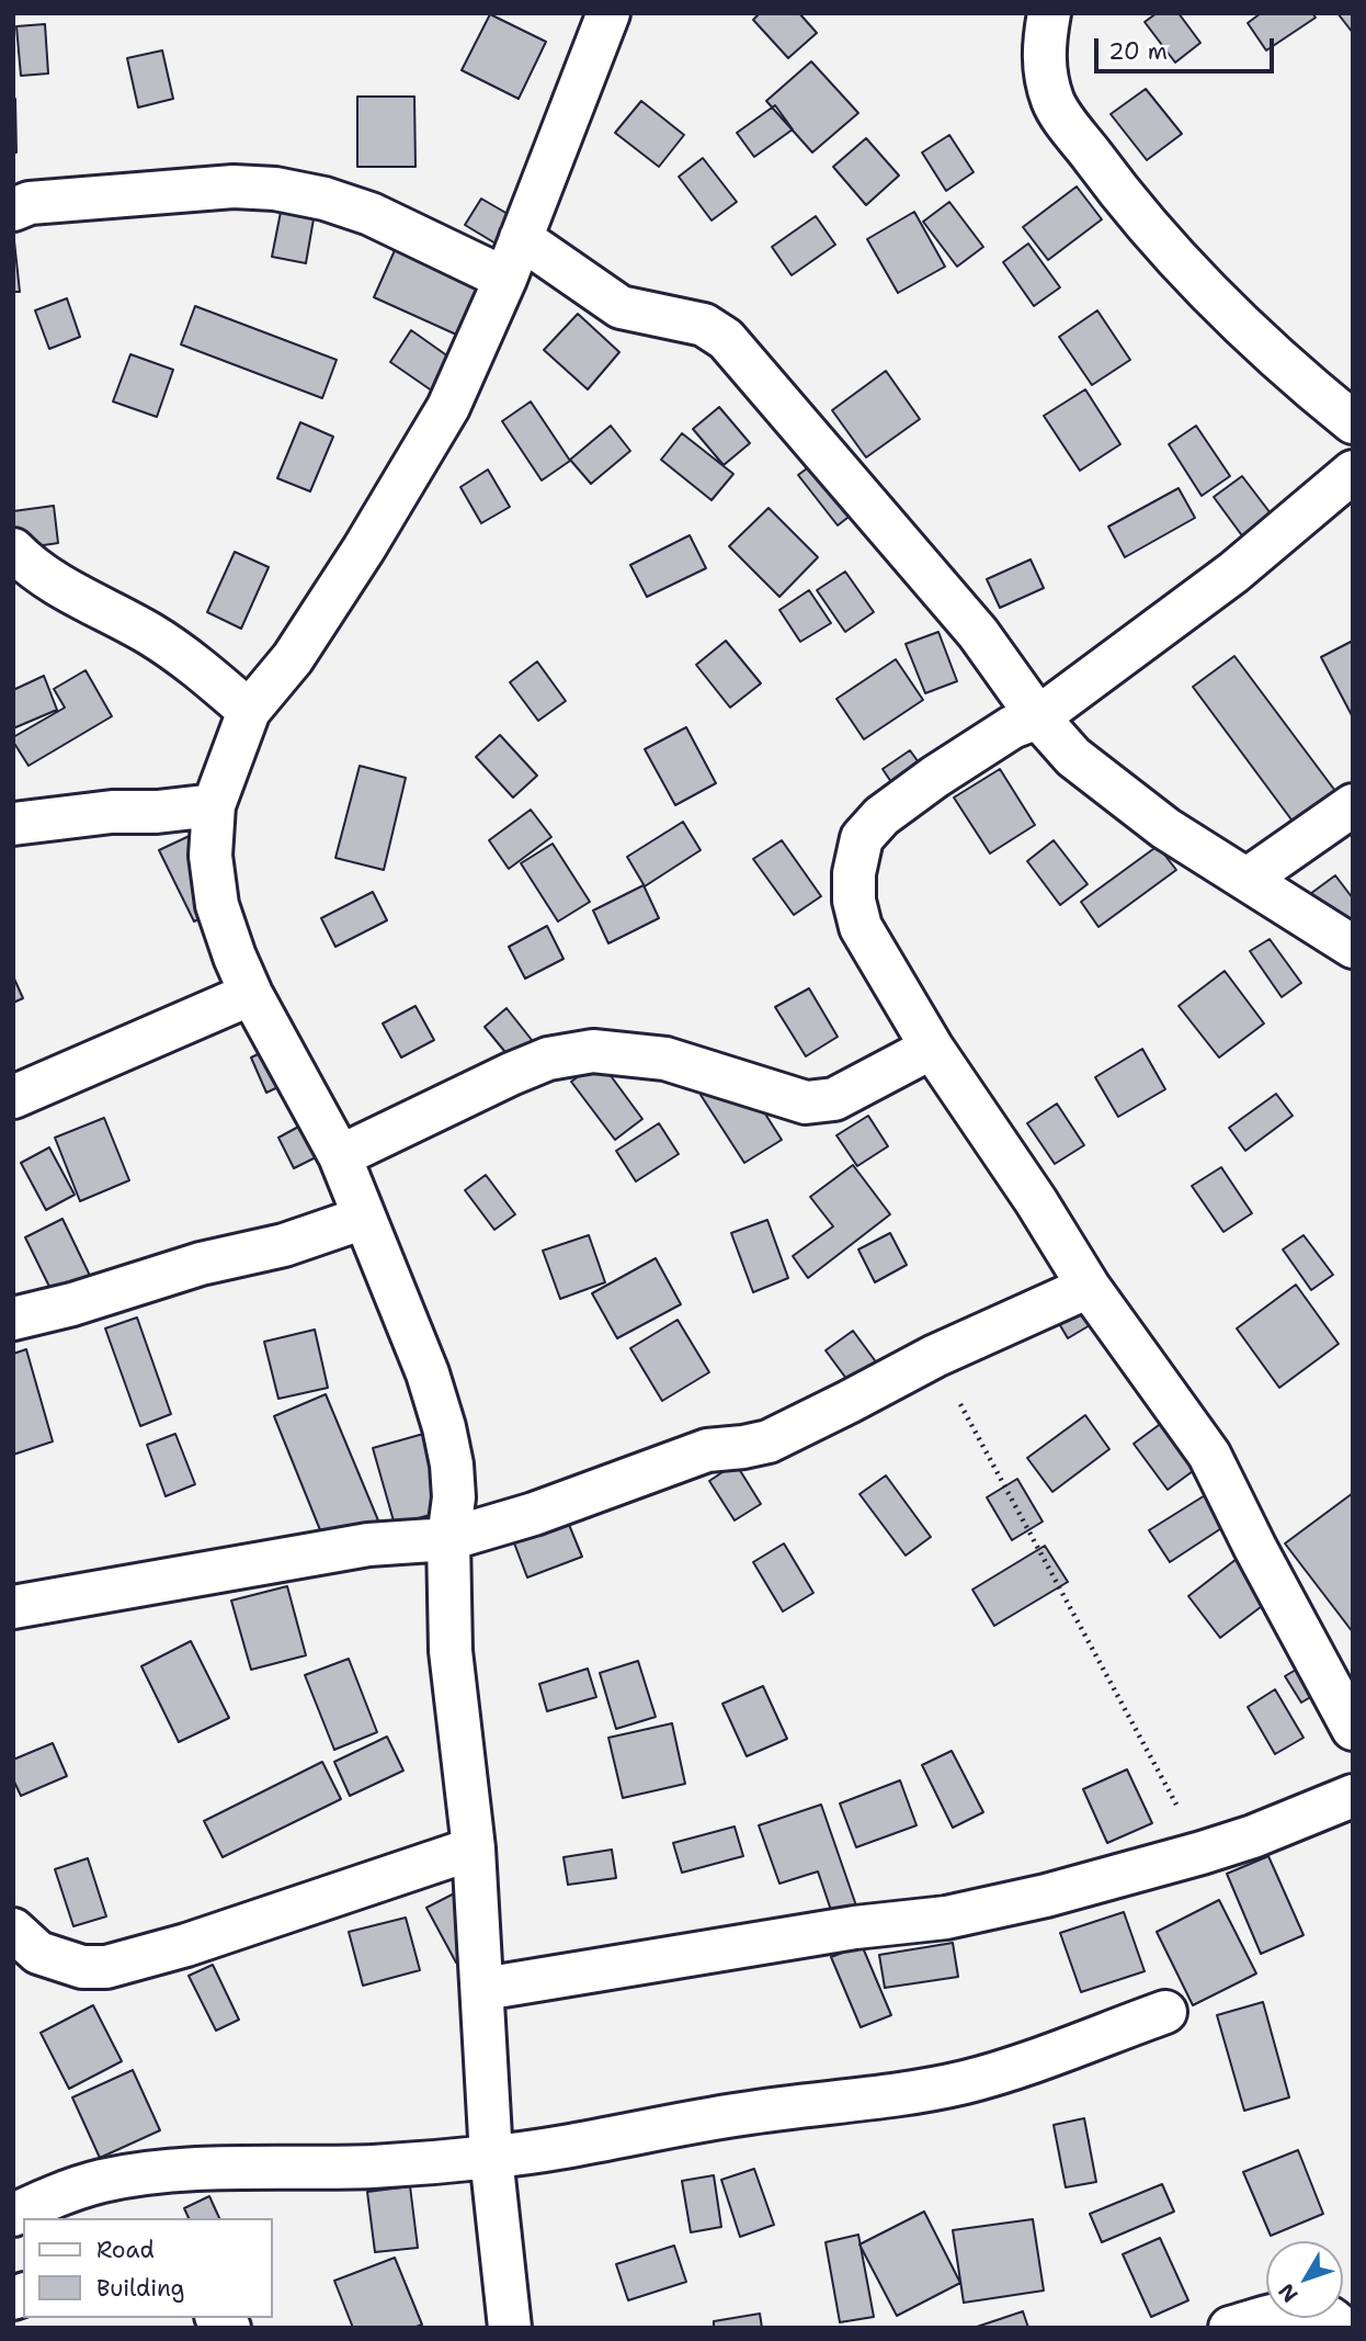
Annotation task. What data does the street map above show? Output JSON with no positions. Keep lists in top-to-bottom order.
{
  "legend": ["Road", "Building"],
  "scale_bar": "20 m",
  "north": "bottom left"
}
